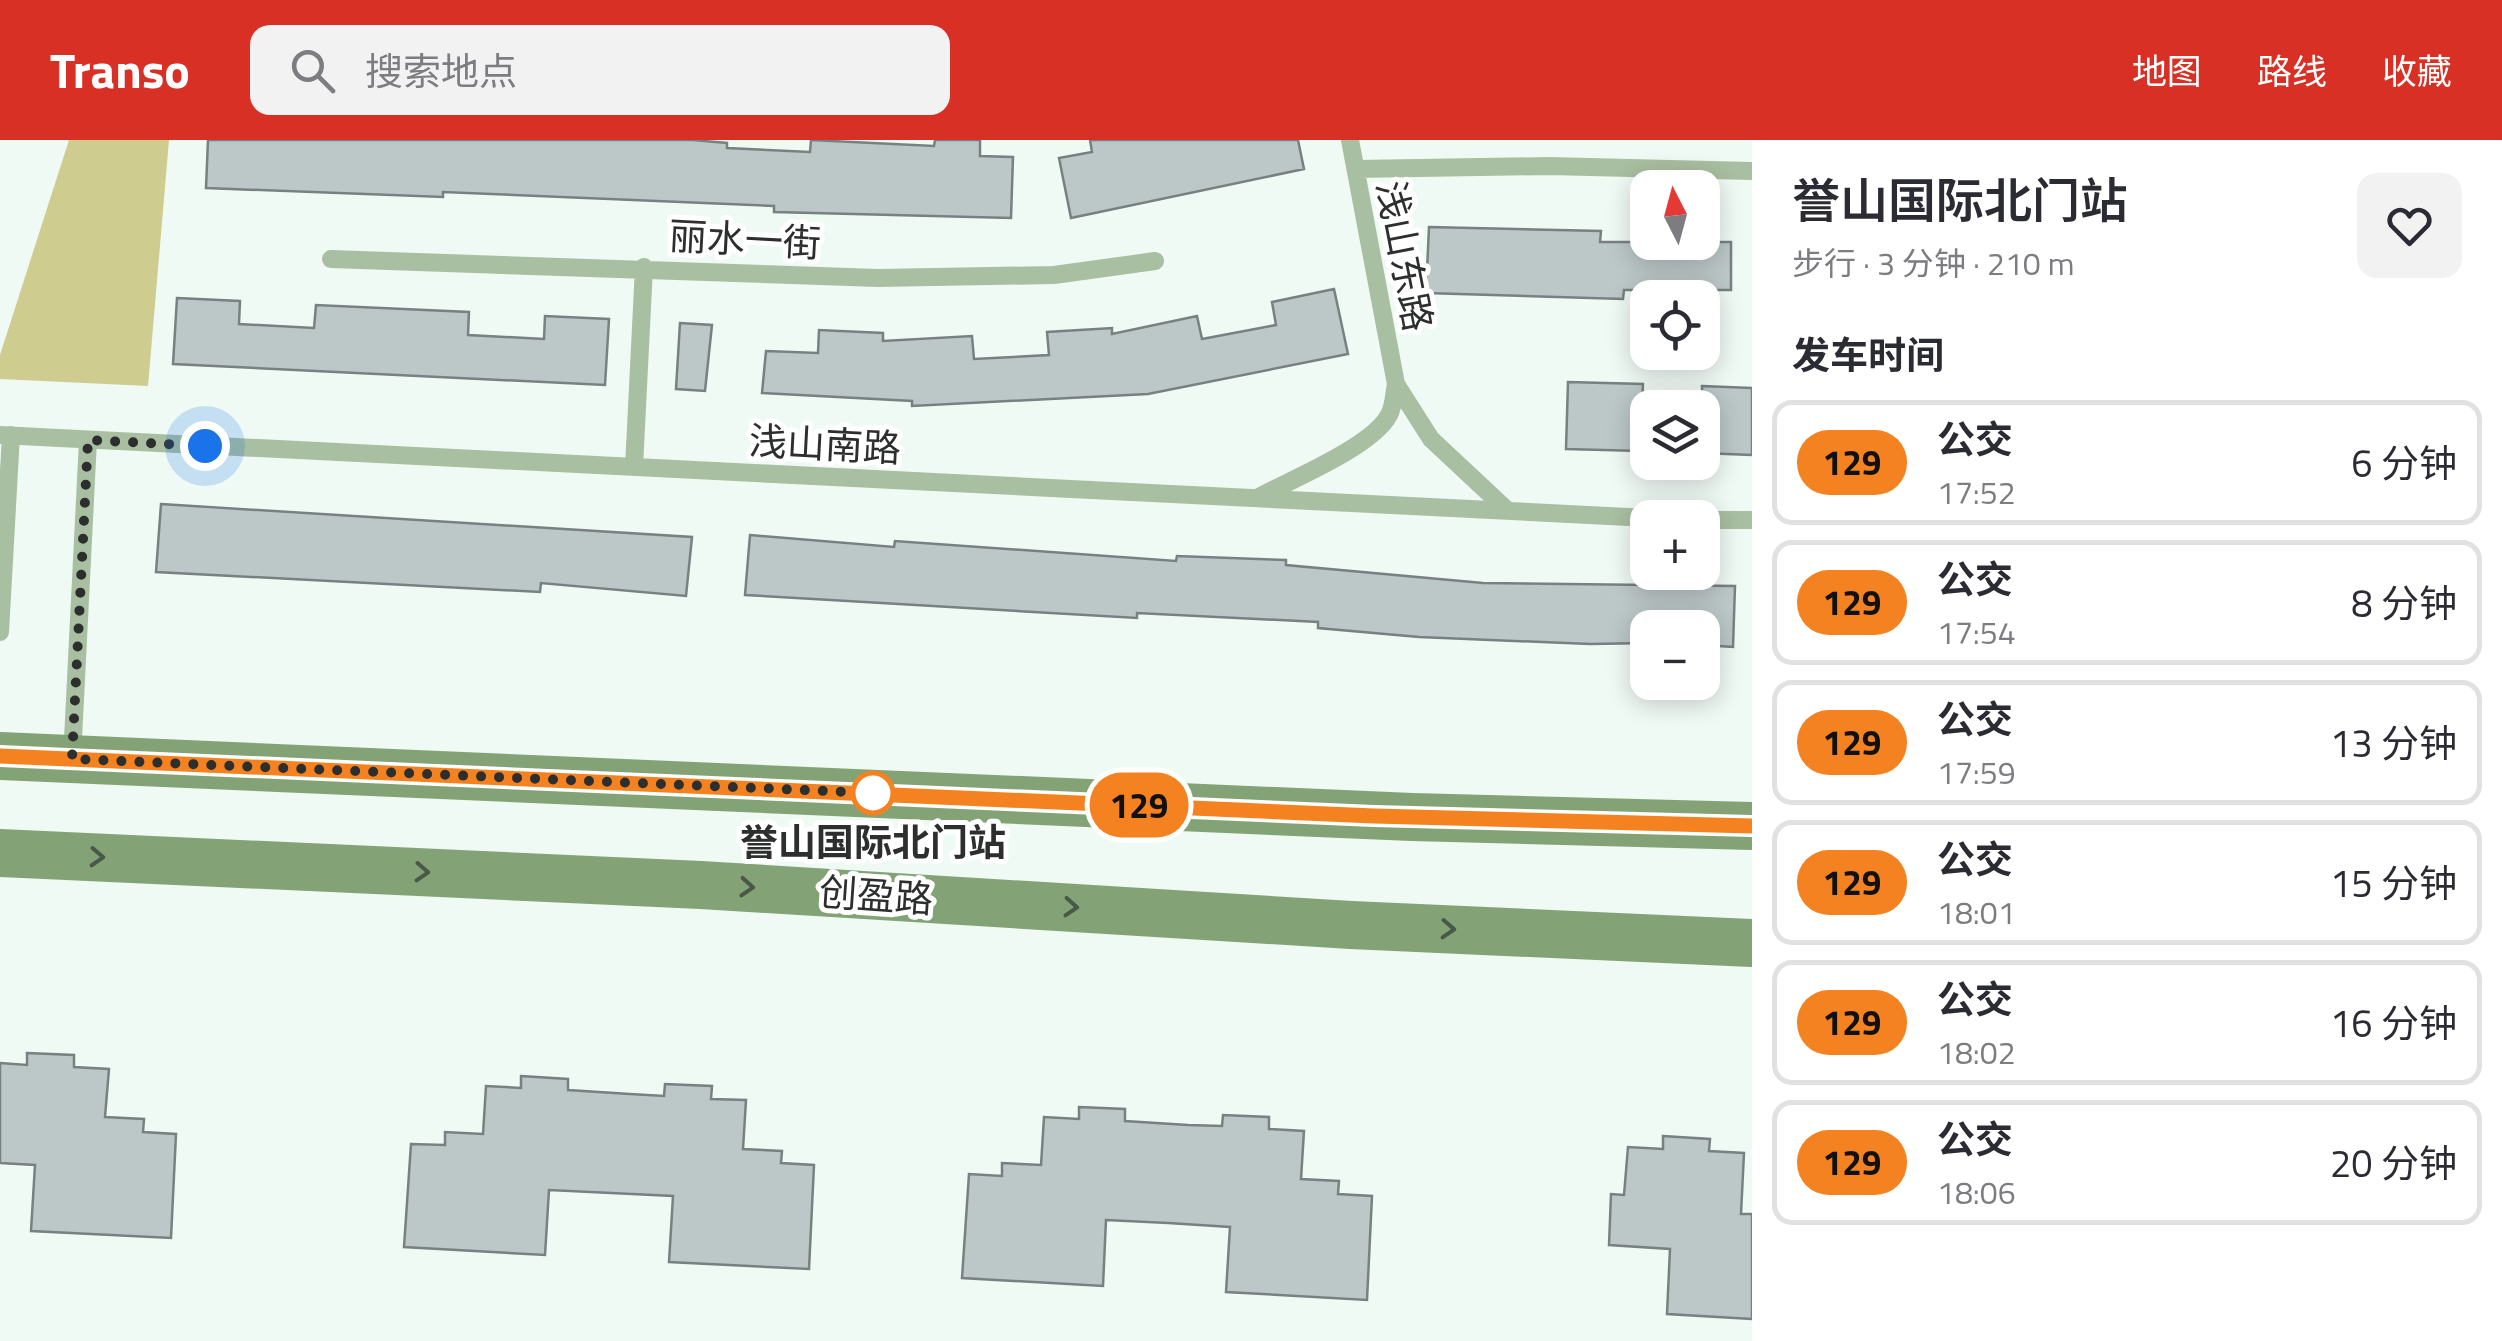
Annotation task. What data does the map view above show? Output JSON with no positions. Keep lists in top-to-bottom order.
{
  "streets": {
    "street": ["创盈路"],
    "lane": ["丽水一街", "浅山东路", "浅山南路"]
  },
  "crossings": [
    ["浅山东路", "浅山南路"]
  ],
  "places": ["誉山国际北门站"],
  "lines": ["bus line 129"],
  "north": "top",
  "page": {
    "header": "Transo",
    "search": "搜索地点",
    "nav": ["地图", "路线", "收藏"],
    "on_map": "129",
    "heading": [
      ["誉山国际北门站", "步行 · 3 分钟 · 210 m"],
      "发车时间"
    ],
    "map_buttons": ["+", "−"],
    "list": [
      {
        "mark": "129",
        "name": "公交",
        "note": "17:52",
        "value": "6 分钟"
      },
      {
        "mark": "129",
        "name": "公交",
        "note": "17:54",
        "value": "8 分钟"
      },
      {
        "mark": "129",
        "name": "公交",
        "note": "17:59",
        "value": "13 分钟"
      },
      {
        "mark": "129",
        "name": "公交",
        "note": "18:01",
        "value": "15 分钟"
      },
      {
        "mark": "129",
        "name": "公交",
        "note": "18:02",
        "value": "16 分钟"
      },
      {
        "mark": "129",
        "name": "公交",
        "note": "18:06",
        "value": "20 分钟"
      }
    ]
  }
}
